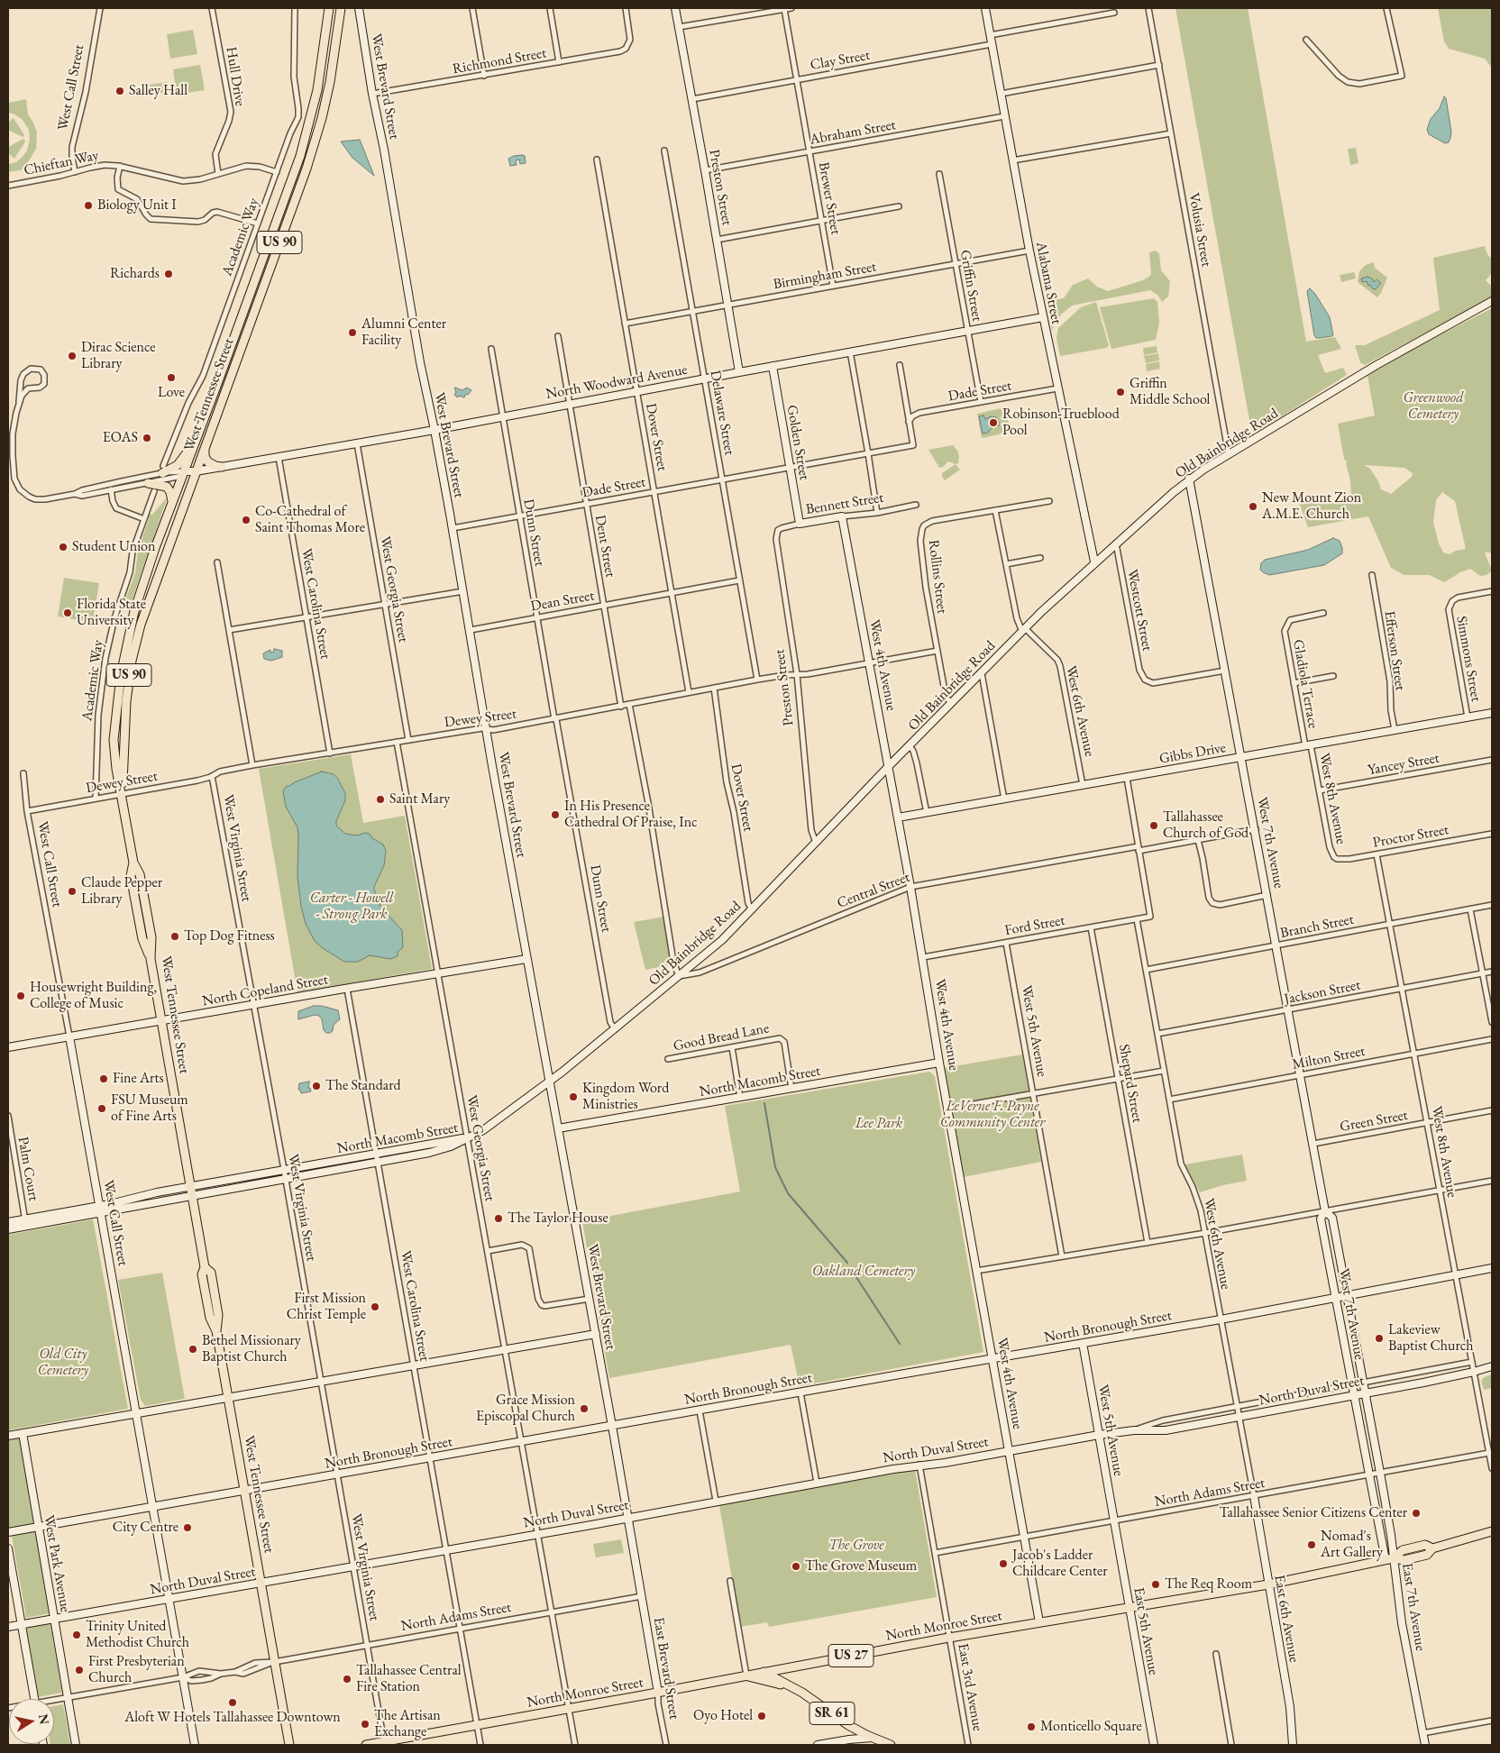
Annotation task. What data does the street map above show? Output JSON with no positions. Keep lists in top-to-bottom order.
{
  "streets": {
    "main road": [
      "US 90",
      "West Tennessee Street",
      "North Monroe Street",
      "US 27",
      "SR 61"
    ],
    "street": [
      "Clay Street",
      "Richmond Street",
      "Hull Drive",
      "West Brevard Street",
      "West Call Street",
      "Abraham Street",
      "Chieftan Way",
      "Preston Street",
      "Brewer Street",
      "Volusia Street",
      "Academic Way",
      "Birmingham Street",
      "Alabama Street",
      "Griffin Street",
      "North Woodward Avenue",
      "Dade Street",
      "Delaware Street",
      "Dover Street",
      "Golden Street",
      "Old Bainbridge Road",
      "Bennett Street",
      "Dunn Street",
      "Dent Street",
      "Rollins Street",
      "West Georgia Street",
      "Dean Street",
      "West Carolina Street",
      "Westcott Street",
      "Efferson Street",
      "Simmons Street",
      "West 4th Avenue",
      "Gladiola Terrace",
      "West 6th Avenue",
      "Dewey Street",
      "Gibbs Drive",
      "Yancey Street",
      "West 8th Avenue",
      "Proctor Street",
      "West 7th Avenue",
      "West Virginia Street",
      "Central Street",
      "Ford Street",
      "Branch Street",
      "North Copeland Street",
      "Jackson Street",
      "West 5th Avenue",
      "Good Bread Lane",
      "Milton Street",
      "North Macomb Street",
      "Shepard Street",
      "Green Street",
      "Palm Court",
      "North Bronough Street",
      "North Duval Street",
      "North Adams Street",
      "West Park Avenue",
      "East 7th Avenue",
      "East 6th Avenue",
      "East 5th Avenue",
      "East Brevard Street",
      "East 3rd Avenue"
    ]
  },
  "crossings": [
    ["Clay Street", "Preston Street"],
    ["Clay Street", "Brewer Street"],
    ["Clay Street", "Alabama Street"],
    ["Richmond Street", "West Brevard Street"],
    ["Hull Drive", "Chieftan Way"],
    ["West Brevard Street", "North Woodward Avenue"],
    ["West Brevard Street", "Dade Street"],
    ["West Brevard Street", "Old Bainbridge Road"],
    ["West Brevard Street", "Dean Street"],
    ["West Brevard Street", "Dewey Street"],
    ["West Brevard Street", "North Copeland Street"],
    ["West Brevard Street", "North Macomb Street"],
    ["West Brevard Street", "North Bronough Street"],
    ["West Brevard Street", "North Duval Street"],
    ["West Brevard Street", "North Adams Street"],
    ["West Brevard Street", "East Brevard Street"],
    ["West Call Street", "Chieftan Way"],
    ["West Call Street", "Dewey Street"],
    ["West Call Street", "North Copeland Street"],
    ["West Call Street", "North Macomb Street"],
    ["West Call Street", "North Bronough Street"],
    ["West Call Street", "North Duval Street"],
    ["West Call Street", "North Adams Street"],
    ["Abraham Street", "Preston Street"],
    ["Abraham Street", "Brewer Street"],
    ["Abraham Street", "Alabama Street"],
    ["Chieftan Way", "Academic Way"],
    ["Preston Street", "Birmingham Street"],
    ["Preston Street", "North Woodward Avenue"],
    ["Preston Street", "Old Bainbridge Road"],
    ["Preston Street", "Bennett Street"],
    ["Preston Street", "Dewey Street"],
    ["Brewer Street", "Birmingham Street"],
    ["Volusia Street", "Old Bainbridge Road"],
    ["Academic Way", "North Woodward Avenue"],
    ["Academic Way", "Dewey Street"],
    ["US 90", "West Tennessee Street"],
    ["US 90", "North Adams Street"],
    ["Birmingham Street", "Alabama Street"],
    ["Birmingham Street", "Griffin Street"],
    ["Birmingham Street", "Delaware Street"],
    ["Birmingham Street", "Dover Street"],
    ["Alabama Street", "North Woodward Avenue"],
    ["Alabama Street", "Dade Street"],
    ["Alabama Street", "Old Bainbridge Road"],
    ["Griffin Street", "North Woodward Avenue"],
    ["Griffin Street", "Dade Street"],
    ["North Woodward Avenue", "West Tennessee Street"],
    ["North Woodward Avenue", "Delaware Street"],
    ["North Woodward Avenue", "Dover Street"],
    ["North Woodward Avenue", "Golden Street"],
    ["North Woodward Avenue", "Dunn Street"],
    ["North Woodward Avenue", "Dent Street"],
    ["North Woodward Avenue", "West Georgia Street"],
    ["North Woodward Avenue", "West Carolina Street"],
    ["Dade Street", "Delaware Street"],
    ["Dade Street", "Dover Street"],
    ["Dade Street", "Golden Street"],
    ["Dade Street", "Dunn Street"],
    ["Dade Street", "Dent Street"],
    ["West Tennessee Street", "Dewey Street"],
    ["West Tennessee Street", "North Copeland Street"],
    ["West Tennessee Street", "North Macomb Street"],
    ["West Tennessee Street", "North Bronough Street"],
    ["West Tennessee Street", "North Duval Street"],
    ["West Tennessee Street", "North Adams Street"],
    ["Delaware Street", "Dean Street"],
    ["Delaware Street", "Dewey Street"],
    ["Dover Street", "Old Bainbridge Road"],
    ["Dover Street", "Dean Street"],
    ["Dover Street", "Dewey Street"],
    ["Golden Street", "Bennett Street"],
    ["Old Bainbridge Road", "Dunn Street"],
    ["Old Bainbridge Road", "Rollins Street"],
    ["Old Bainbridge Road", "West Georgia Street"],
    ["Old Bainbridge Road", "Westcott Street"],
    ["Old Bainbridge Road", "West 4th Avenue"],
    ["Old Bainbridge Road", "West 6th Avenue"],
    ["Old Bainbridge Road", "West 7th Avenue"],
    ["Old Bainbridge Road", "Central Street"],
    ["Old Bainbridge Road", "North Macomb Street"],
    ["Bennett Street", "West 4th Avenue"],
    ["Dunn Street", "Dean Street"],
    ["Dunn Street", "Dewey Street"],
    ["Dent Street", "Dean Street"],
    ["Dent Street", "Dewey Street"],
    ["Rollins Street", "West 6th Avenue"],
    ["Rollins Street", "Dewey Street"],
    ["West Georgia Street", "Dewey Street"],
    ["West Georgia Street", "North Copeland Street"],
    ["West Georgia Street", "North Macomb Street"],
    ["West Georgia Street", "North Bronough Street"],
    ["West Georgia Street", "North Duval Street"],
    ["West Georgia Street", "North Adams Street"],
    ["West Georgia Street", "North Monroe Street"],
    ["West Carolina Street", "Dewey Street"],
    ["West Carolina Street", "North Copeland Street"],
    ["West Carolina Street", "North Macomb Street"],
    ["West Carolina Street", "North Bronough Street"],
    ["West Carolina Street", "North Duval Street"],
    ["West Carolina Street", "North Adams Street"],
    ["West Carolina Street", "North Monroe Street"],
    ["Westcott Street", "West 7th Avenue"],
    ["Efferson Street", "Gibbs Drive"],
    ["Simmons Street", "Gibbs Drive"],
    ["West 4th Avenue", "Dewey Street"],
    ["West 4th Avenue", "Gibbs Drive"],
    ["West 4th Avenue", "Central Street"],
    ["West 4th Avenue", "Ford Street"],
    ["West 4th Avenue", "North Macomb Street"],
    ["West 4th Avenue", "North Bronough Street"],
    ["West 4th Avenue", "North Duval Street"],
    ["West 4th Avenue", "North Adams Street"],
    ["West 4th Avenue", "North Monroe Street"],
    ["Gladiola Terrace", "Gibbs Drive"],
    ["Gladiola Terrace", "West 8th Avenue"],
    ["West 6th Avenue", "Gibbs Drive"],
    ["West 6th Avenue", "Ford Street"],
    ["West 6th Avenue", "Branch Street"],
    ["West 6th Avenue", "Jackson Street"],
    ["West 6th Avenue", "Milton Street"],
    ["West 6th Avenue", "North Bronough Street"],
    ["West 6th Avenue", "North Duval Street"],
    ["West 6th Avenue", "North Adams Street"],
    ["West 6th Avenue", "East 6th Avenue"],
    ["Dewey Street", "West Virginia Street"],
    ["Gibbs Drive", "West 8th Avenue"],
    ["Gibbs Drive", "West 7th Avenue"],
    ["Yancey Street", "West 8th Avenue"],
    ["West 8th Avenue", "Proctor Street"],
    ["West 8th Avenue", "Branch Street"],
    ["West 8th Avenue", "Jackson Street"],
    ["West 8th Avenue", "Milton Street"],
    ["West 8th Avenue", "Green Street"],
    ["West 8th Avenue", "North Bronough Street"],
    ["West 8th Avenue", "North Duval Street"],
    ["West 8th Avenue", "North Adams Street"],
    ["West 7th Avenue", "Central Street"],
    ["West 7th Avenue", "Branch Street"],
    ["West 7th Avenue", "Jackson Street"],
    ["West 7th Avenue", "Milton Street"],
    ["West 7th Avenue", "Green Street"],
    ["West 7th Avenue", "North Bronough Street"],
    ["West 7th Avenue", "North Duval Street"],
    ["West 7th Avenue", "North Adams Street"],
    ["West 7th Avenue", "East 7th Avenue"],
    ["West Virginia Street", "North Copeland Street"],
    ["West Virginia Street", "North Macomb Street"],
    ["West Virginia Street", "North Bronough Street"],
    ["West Virginia Street", "North Duval Street"],
    ["West Virginia Street", "North Adams Street"],
    ["West Virginia Street", "North Monroe Street"],
    ["Central Street", "Ford Street"],
    ["Ford Street", "West 5th Avenue"],
    ["Ford Street", "Shepard Street"],
    ["West 5th Avenue", "North Bronough Street"],
    ["West 5th Avenue", "North Duval Street"],
    ["West 5th Avenue", "North Adams Street"],
    ["West 5th Avenue", "East 5th Avenue"],
    ["Good Bread Lane", "North Macomb Street"],
    ["North Macomb Street", "Palm Court"],
    ["North Bronough Street", "West Park Avenue"],
    ["North Duval Street", "West Park Avenue"],
    ["North Duval Street", "East 3rd Avenue"],
    ["North Adams Street", "West Park Avenue"],
    ["North Adams Street", "East 7th Avenue"],
    ["North Adams Street", "East 6th Avenue"],
    ["North Adams Street", "East 5th Avenue"],
    ["North Adams Street", "East Brevard Street"],
    ["North Adams Street", "East 3rd Avenue"],
    ["East 7th Avenue", "North Monroe Street"],
    ["East 6th Avenue", "North Monroe Street"],
    ["North Monroe Street", "East 5th Avenue"],
    ["North Monroe Street", "East Brevard Street"],
    ["North Monroe Street", "East 3rd Avenue"],
    ["North Monroe Street", "SR 61"]
  ],
  "parks": [
    "Greenwood Cemetery",
    "Carter - Howell - Strong Park",
    "LeVerne F. Payne Community Center",
    "Lee Park",
    "Oakland Cemetery",
    "Old City Cemetery",
    "The Grove"
  ],
  "places": [
    "Salley Hall",
    "Biology Unit I",
    "Richards",
    "Alumni Center Facility",
    "Dirac Science Library",
    "Love",
    "Griffin Middle School",
    "Robinson-Trueblood Pool",
    "EOAS",
    "New Mount Zion A.M.E. Church",
    "Co-Cathedral of Saint Thomas More",
    "Student Union",
    "Florida State University",
    "Saint Mary",
    "In His Presence Cathedral Of Praise, Inc",
    "Tallahassee Church of God",
    "Claude Pepper Library",
    "Top Dog Fitness",
    "Housewright Building, College of Music",
    "Fine Arts",
    "The Standard",
    "Kingdom Word Ministries",
    "FSU Museum of Fine Arts",
    "The Taylor House",
    "First Mission Christ Temple",
    "Lakeview Baptist Church",
    "Bethel Missionary Baptist Church",
    "Grace Mission Episcopal Church",
    "Tallahassee Senior Citizens Center",
    "City Centre",
    "Nomad's Art Gallery",
    "Jacob's Ladder Childcare Center",
    "The Grove Museum",
    "The Req Room",
    "Trinity United Methodist Church",
    "First Presbyterian Church",
    "Tallahassee Central Fire Station",
    "Aloft W Hotels Tallahassee Downtown",
    "Oyo Hotel",
    "The Artisan Exchange",
    "Monticello Square"
  ],
  "north": "right"
}
